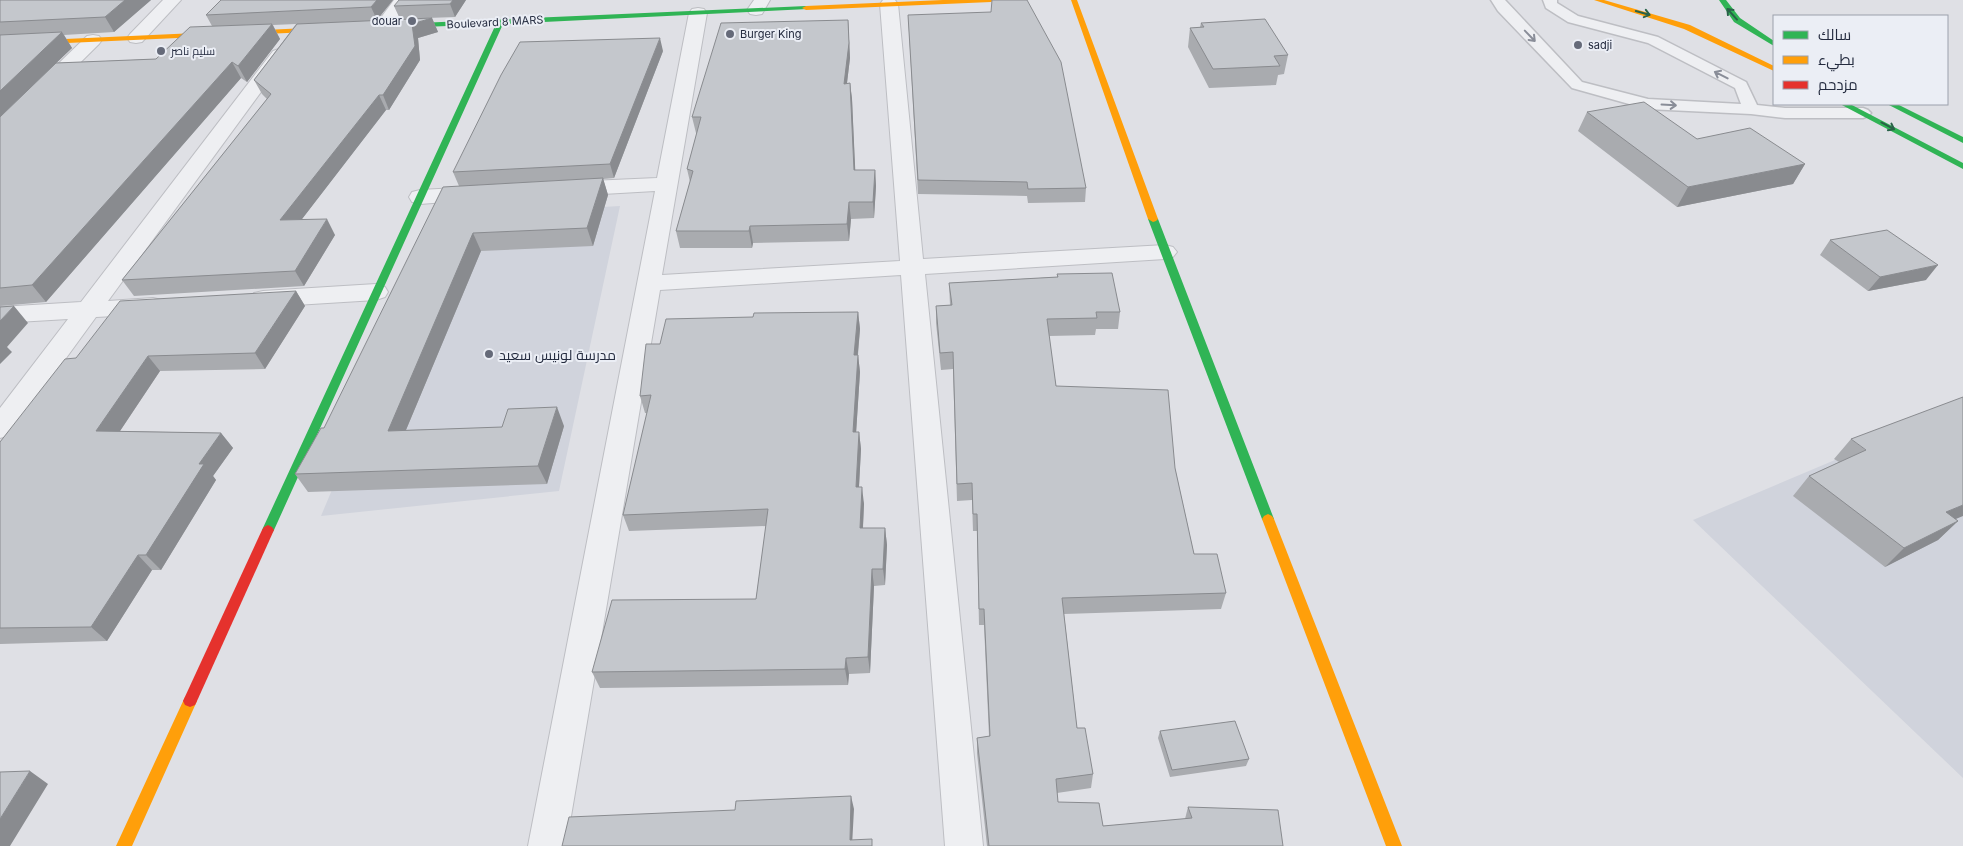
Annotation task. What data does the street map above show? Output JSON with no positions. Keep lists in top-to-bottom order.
{
  "streets": {
    "street": ["Boulevard 8 MARS"]
  },
  "places": [
    "douar",
    "Burger King",
    "sadji",
    "سليم ناصر",
    "مدرسة لونيس سعيد"
  ],
  "legend": ["سالك", "بطيء", "مزدحم"]
}
